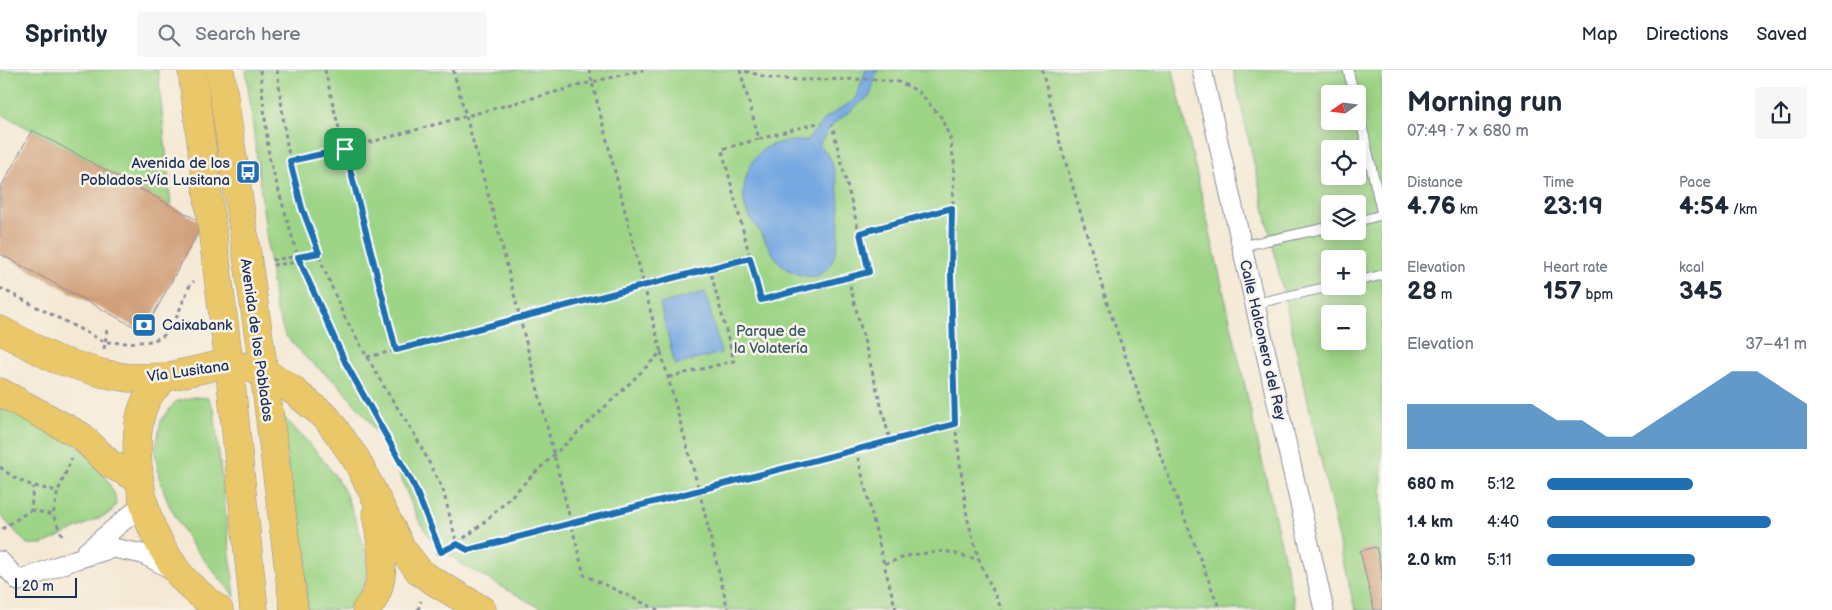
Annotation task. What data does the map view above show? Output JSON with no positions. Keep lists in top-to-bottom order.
{
  "streets": {
    "main road": ["Avenida de los Poblados", "Vía Lusitana"],
    "street": ["Calle Halconero del Rey"]
  },
  "crossings": [
    ["Avenida de los Poblados", "Vía Lusitana"]
  ],
  "parks": ["Parque de la Volatería"],
  "places": {
    "bus stop": ["Avenida de los Poblados-Vía Lusitana"],
    "bank": ["Caixabank"]
  },
  "scale_bar": "20 m",
  "north": "left",
  "page": {
    "header": "Sprintly",
    "search": "Search here",
    "nav": ["Map", "Directions", "Saved"],
    "heading": ["Morning run", "07:49 · 7 × 680 m"],
    "map_buttons": ["+", "−"],
    "stats": [
      ["Distance", "4.76 km"],
      ["Time", "23:19"],
      ["Pace", "4:54 /km"],
      ["Elevation", "28 m"],
      ["Heart rate", "157 bpm"],
      ["kcal", "345"]
    ],
    "chart": ["Elevation", "37–41 m"],
    "list": [
      {
        "name": "680 m",
        "note": "5:12"
      },
      {
        "name": "1.4 km",
        "note": "4:40"
      },
      {
        "name": "2.0 km",
        "note": "5:11"
      }
    ],
    "scale": "20 m"
  }
}
